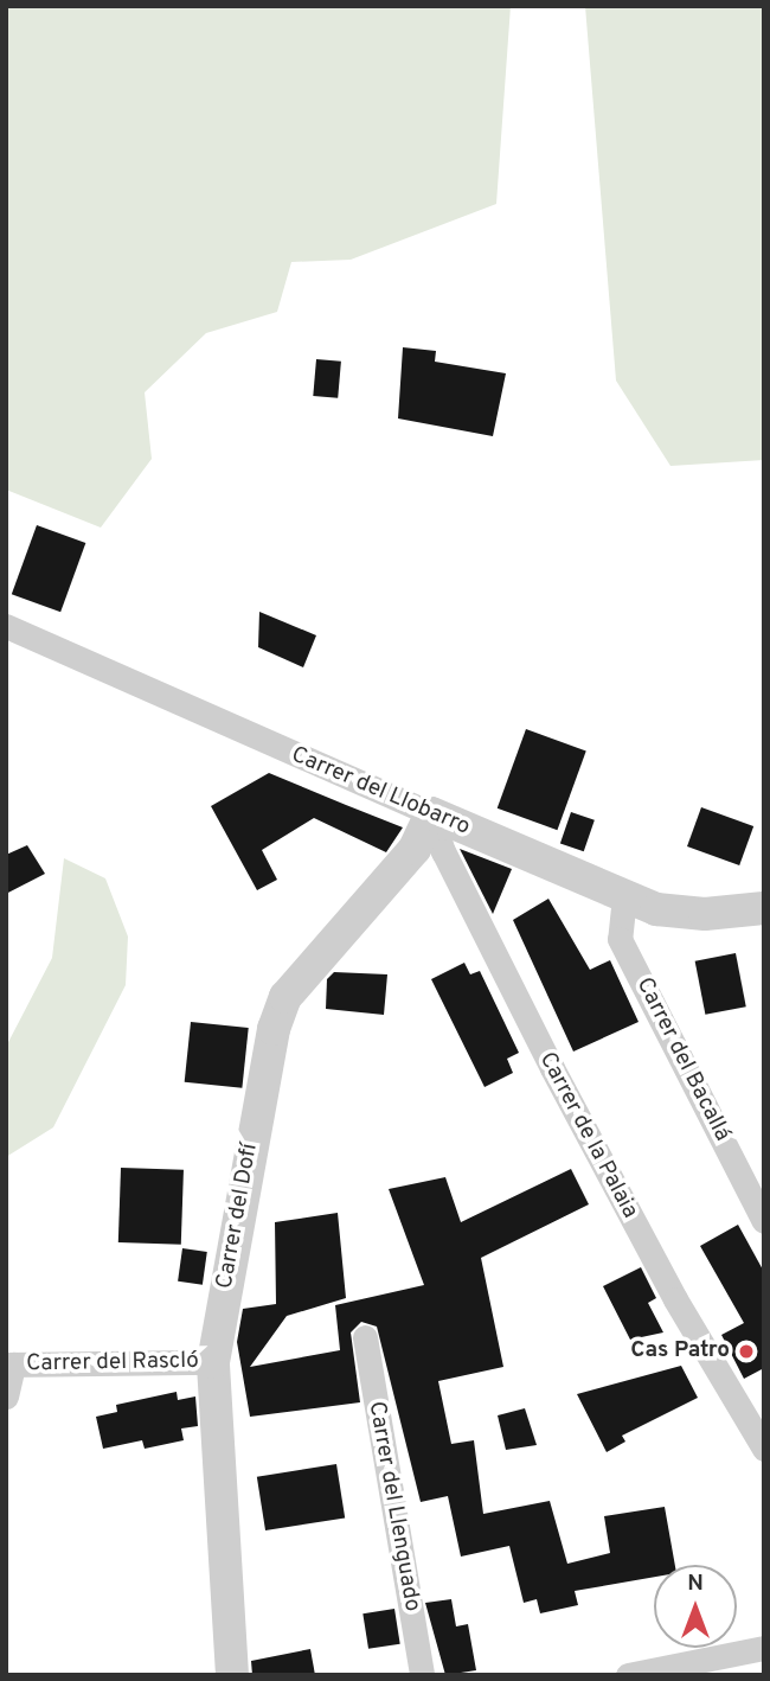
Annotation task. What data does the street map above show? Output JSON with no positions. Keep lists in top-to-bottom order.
{
  "streets": {
    "street": [
      "Carrer del Llobarro",
      "Carrer del Bacallá",
      "Carrer de la Palaia",
      "Carrer del Dofí",
      "Carrer del Rascló",
      "Carrer del Llenguado"
    ]
  },
  "crossings": [
    ["Carrer del Llobarro", "Carrer del Bacallá"],
    ["Carrer del Llobarro", "Carrer de la Palaia"],
    ["Carrer del Llobarro", "Carrer del Dofí"],
    ["Carrer de la Palaia", "Carrer del Dofí"],
    ["Carrer del Dofí", "Carrer del Rascló"]
  ],
  "places": ["Cas Patro"],
  "north": "top"
}
